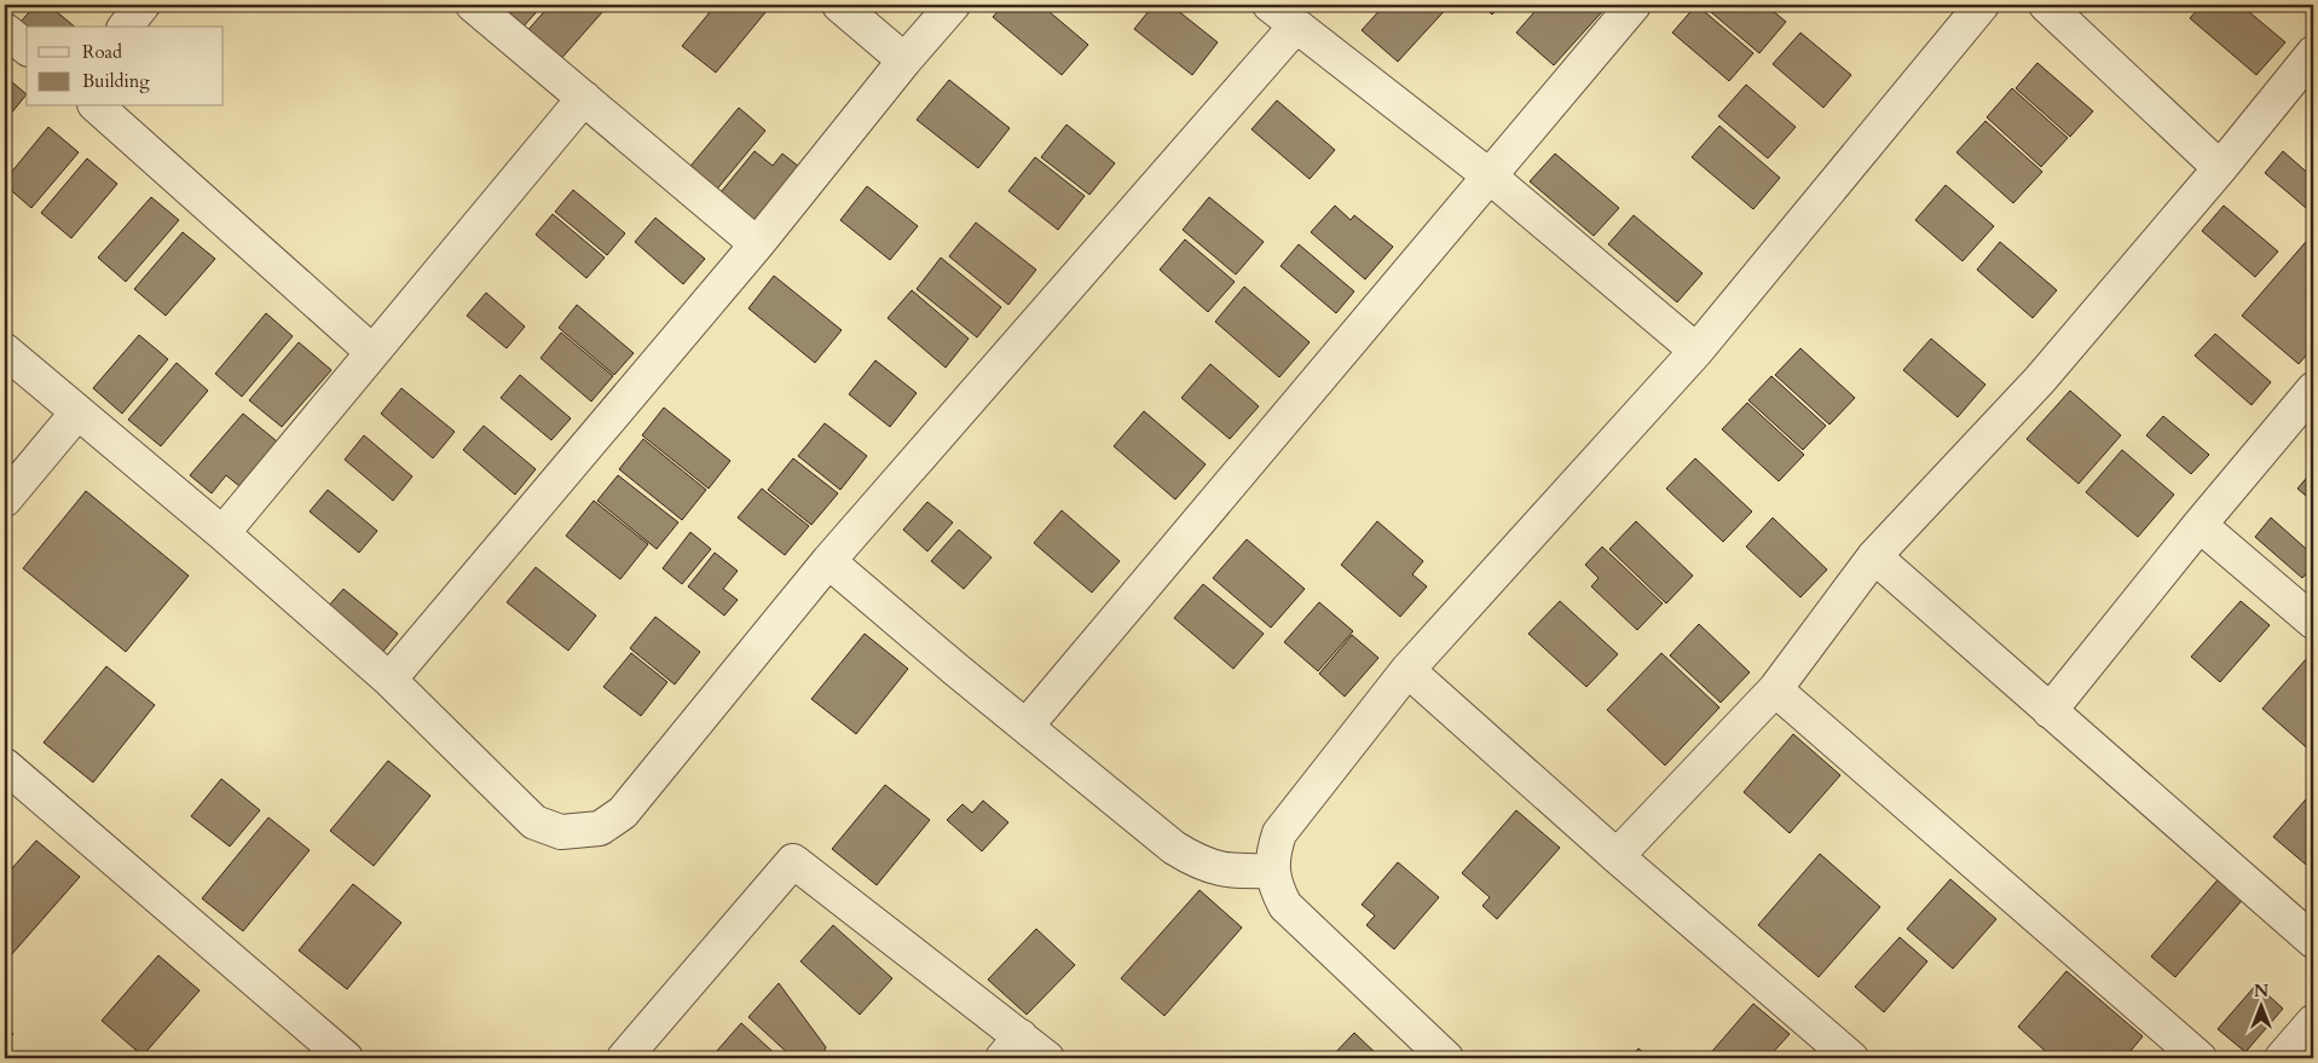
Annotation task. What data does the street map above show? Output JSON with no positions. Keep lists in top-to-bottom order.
{
  "legend": ["Road", "Building"],
  "north": "top"
}
